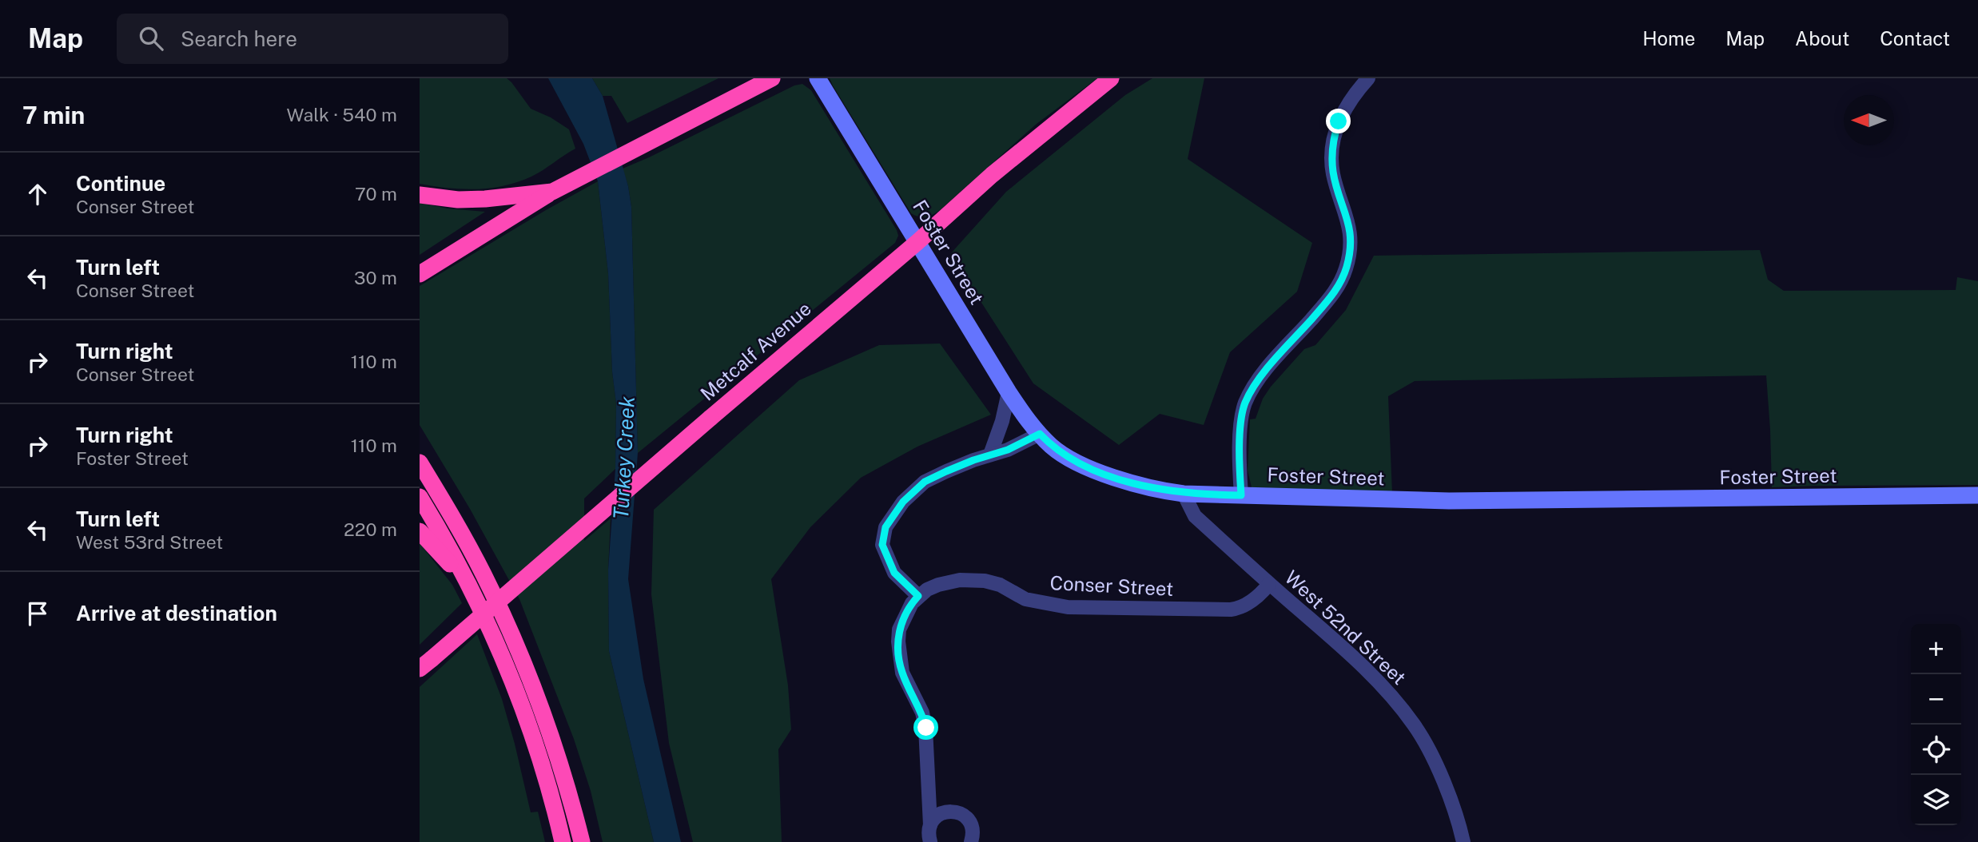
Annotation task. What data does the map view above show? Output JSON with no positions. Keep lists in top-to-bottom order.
{
  "streets": {
    "highway": ["Metcalf Avenue"],
    "street": ["Foster Street", "Conser Street", "West 52nd Street"]
  },
  "crossings": [
    ["Foster Street", "Metcalf Avenue"],
    ["Foster Street", "West 52nd Street"],
    ["Conser Street", "West 52nd Street"]
  ],
  "water": ["Turkey Creek"],
  "north": "left",
  "page": {
    "header": "Map",
    "search": "Search here",
    "nav": [
      "Home",
      "Map",
      "About",
      "Contact"
    ],
    "heading": ["7 min", "Walk · 540 m"],
    "list": [
      ["Continue", "Conser Street", "70 m"],
      ["Turn left", "Conser Street", "30 m"],
      ["Turn right", "Conser Street", "110 m"],
      ["Turn right", "Foster Street", "110 m"],
      ["Turn left", "West 53rd Street", "220 m"],
      "Arrive at destination"
    ],
    "map_buttons": ["+", "−"]
  }
}
